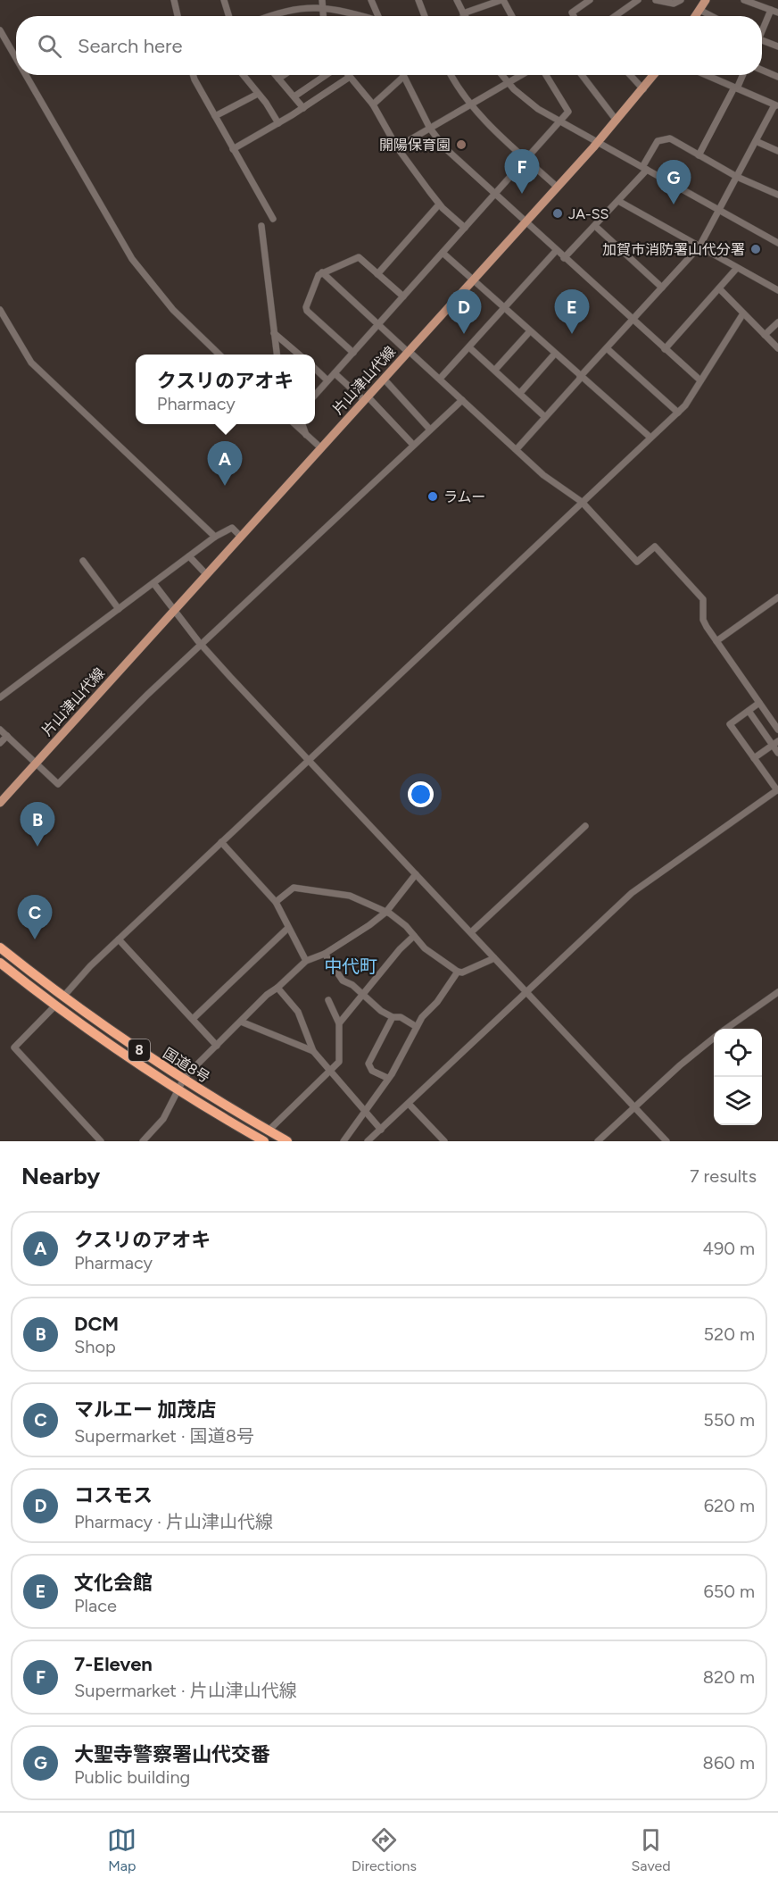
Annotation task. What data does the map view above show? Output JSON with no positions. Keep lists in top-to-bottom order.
{
  "streets": {
    "highway": ["8", "国道8号"],
    "main road": ["片山津山代線"]
  },
  "districts": ["中代町"],
  "places": [
    "開陽保育園",
    "JA-SS",
    "加賀市消防署山代分署",
    "ラムー"
  ],
  "page": {
    "search": "Search here",
    "pins": [
      "F",
      "G",
      "D",
      "E",
      "A",
      "B",
      "C"
    ],
    "popup": ["クスリのアオキ", "Pharmacy"],
    "heading": ["Nearby", "7 results"],
    "list": [
      {
        "mark": "A",
        "name": "クスリのアオキ",
        "note": "Pharmacy",
        "value": "490 m"
      },
      {
        "mark": "B",
        "name": "DCM",
        "note": "Shop",
        "value": "520 m"
      },
      {
        "mark": "C",
        "name": "マルエー 加茂店",
        "note": "Supermarket · 国道8号",
        "value": "550 m"
      },
      {
        "mark": "D",
        "name": "コスモス",
        "note": "Pharmacy · 片山津山代線",
        "value": "620 m"
      },
      {
        "mark": "E",
        "name": "文化会館",
        "note": "Place",
        "value": "650 m"
      },
      {
        "mark": "F",
        "name": "7-Eleven",
        "note": "Supermarket · 片山津山代線",
        "value": "820 m"
      },
      {
        "mark": "G",
        "name": "大聖寺警察署山代交番",
        "note": "Public building",
        "value": "860 m"
      }
    ],
    "nav": ["Map", "Directions", "Saved"]
  }
}
